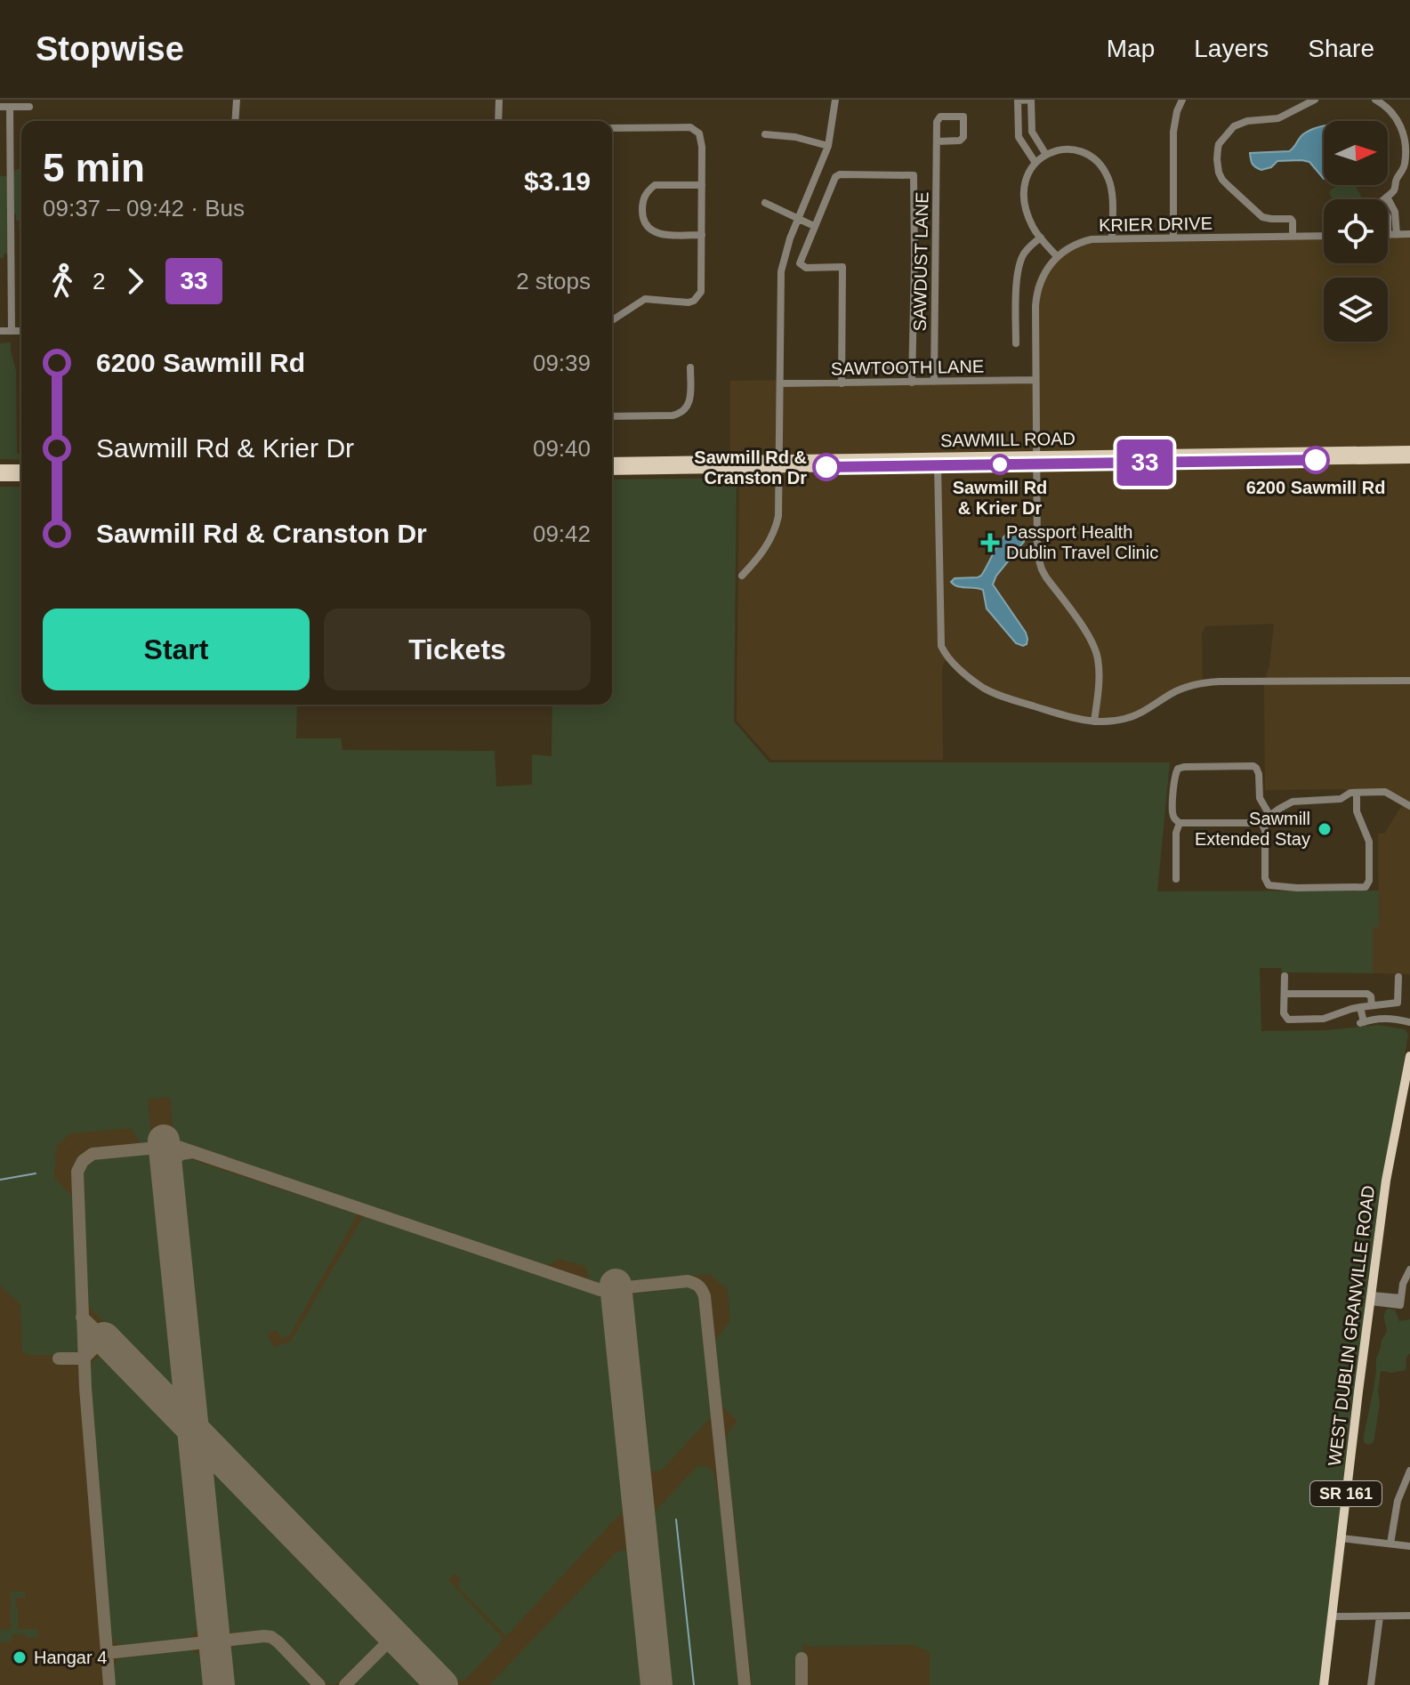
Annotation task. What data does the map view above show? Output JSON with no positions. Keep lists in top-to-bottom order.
{
  "streets": {
    "main road": ["SAWMILL ROAD", "WEST DUBLIN GRANVILLE ROAD", "SR 161"],
    "street": ["KRIER DRIVE", "SAWDUST LANE", "SAWTOOTH LANE"]
  },
  "crossings": [
    ["SAWDUST LANE", "SAWTOOTH LANE"]
  ],
  "places": {
    "other": [
      "6200 Sawmill Rd",
      "Sawmill Rd & Krier Dr",
      "Sawmill Rd & Cranston Dr",
      "Sawmill Extended Stay",
      "Hangar 4"
    ],
    "health": ["Passport Health Dublin Travel Clinic"]
  },
  "lines": ["bus line 33"],
  "north": "right",
  "page": {
    "header": "Stopwise",
    "nav": ["Map", "Layers", "Share"],
    "on_map": "33",
    "heading": ["5 min", "09:37 – 09:42 · Bus", "$3.19"],
    "legs": ["2", "33", "2 stops"],
    "list": [
      {
        "name": "6200 Sawmill Rd",
        "value": "09:39"
      },
      {
        "name": "Sawmill Rd & Krier Dr",
        "value": "09:40"
      },
      {
        "name": "Sawmill Rd & Cranston Dr",
        "value": "09:42"
      }
    ],
    "buttons": ["Start", "Tickets"]
  }
}
